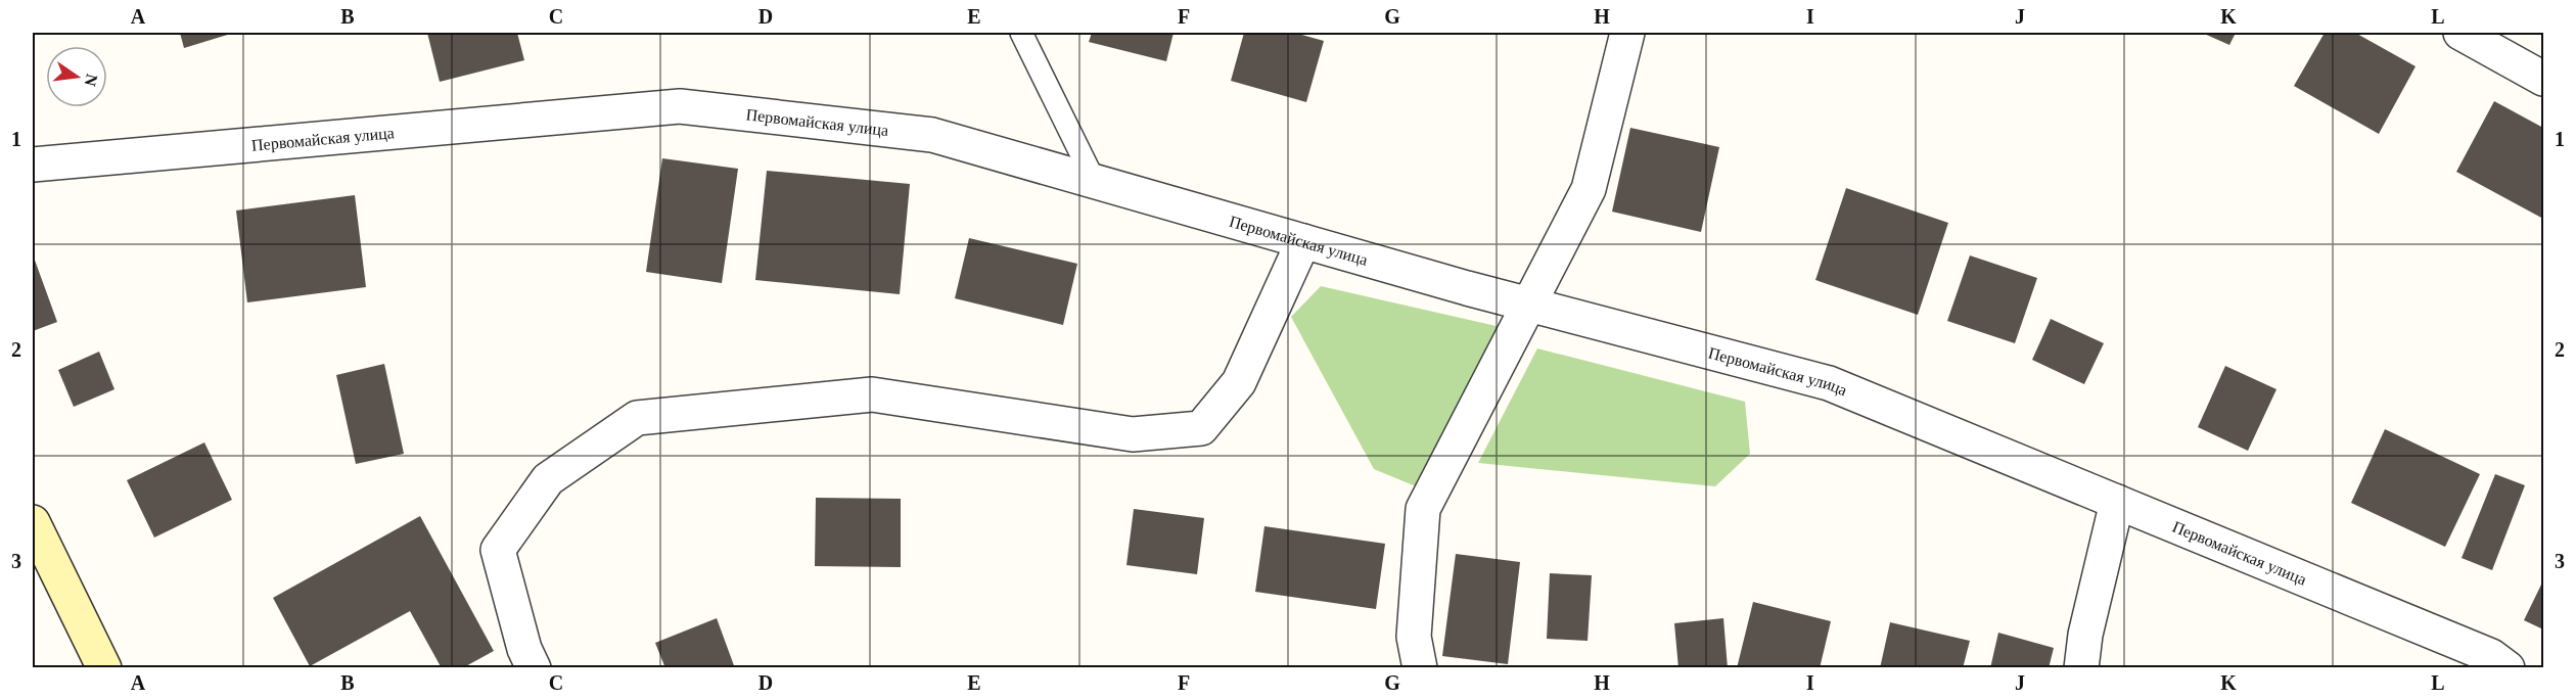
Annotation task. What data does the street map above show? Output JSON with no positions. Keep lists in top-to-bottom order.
{
  "streets": {
    "street": ["Первомайская улица"]
  },
  "north": "right",
  "grid": {
    "columns": [
      "A",
      "B",
      "C",
      "D",
      "E",
      "F",
      "G",
      "H",
      "I",
      "J",
      "K",
      "L"
    ],
    "rows": ["1", "2", "3"]
  }
}
